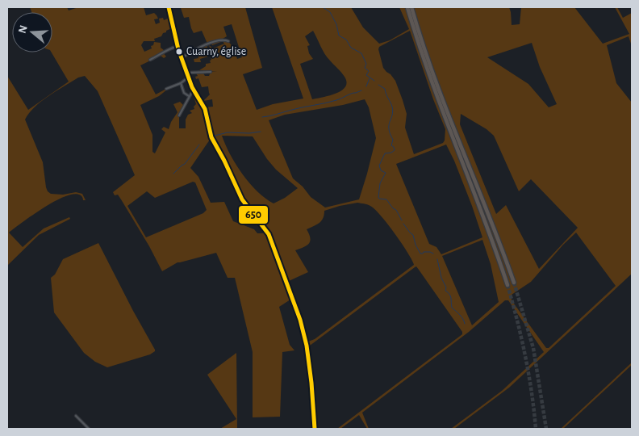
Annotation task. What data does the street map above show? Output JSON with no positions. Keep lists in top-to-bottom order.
{
  "places": ["Cuarny, église"],
  "lines": ["transit line 650"],
  "north": "left"
}
